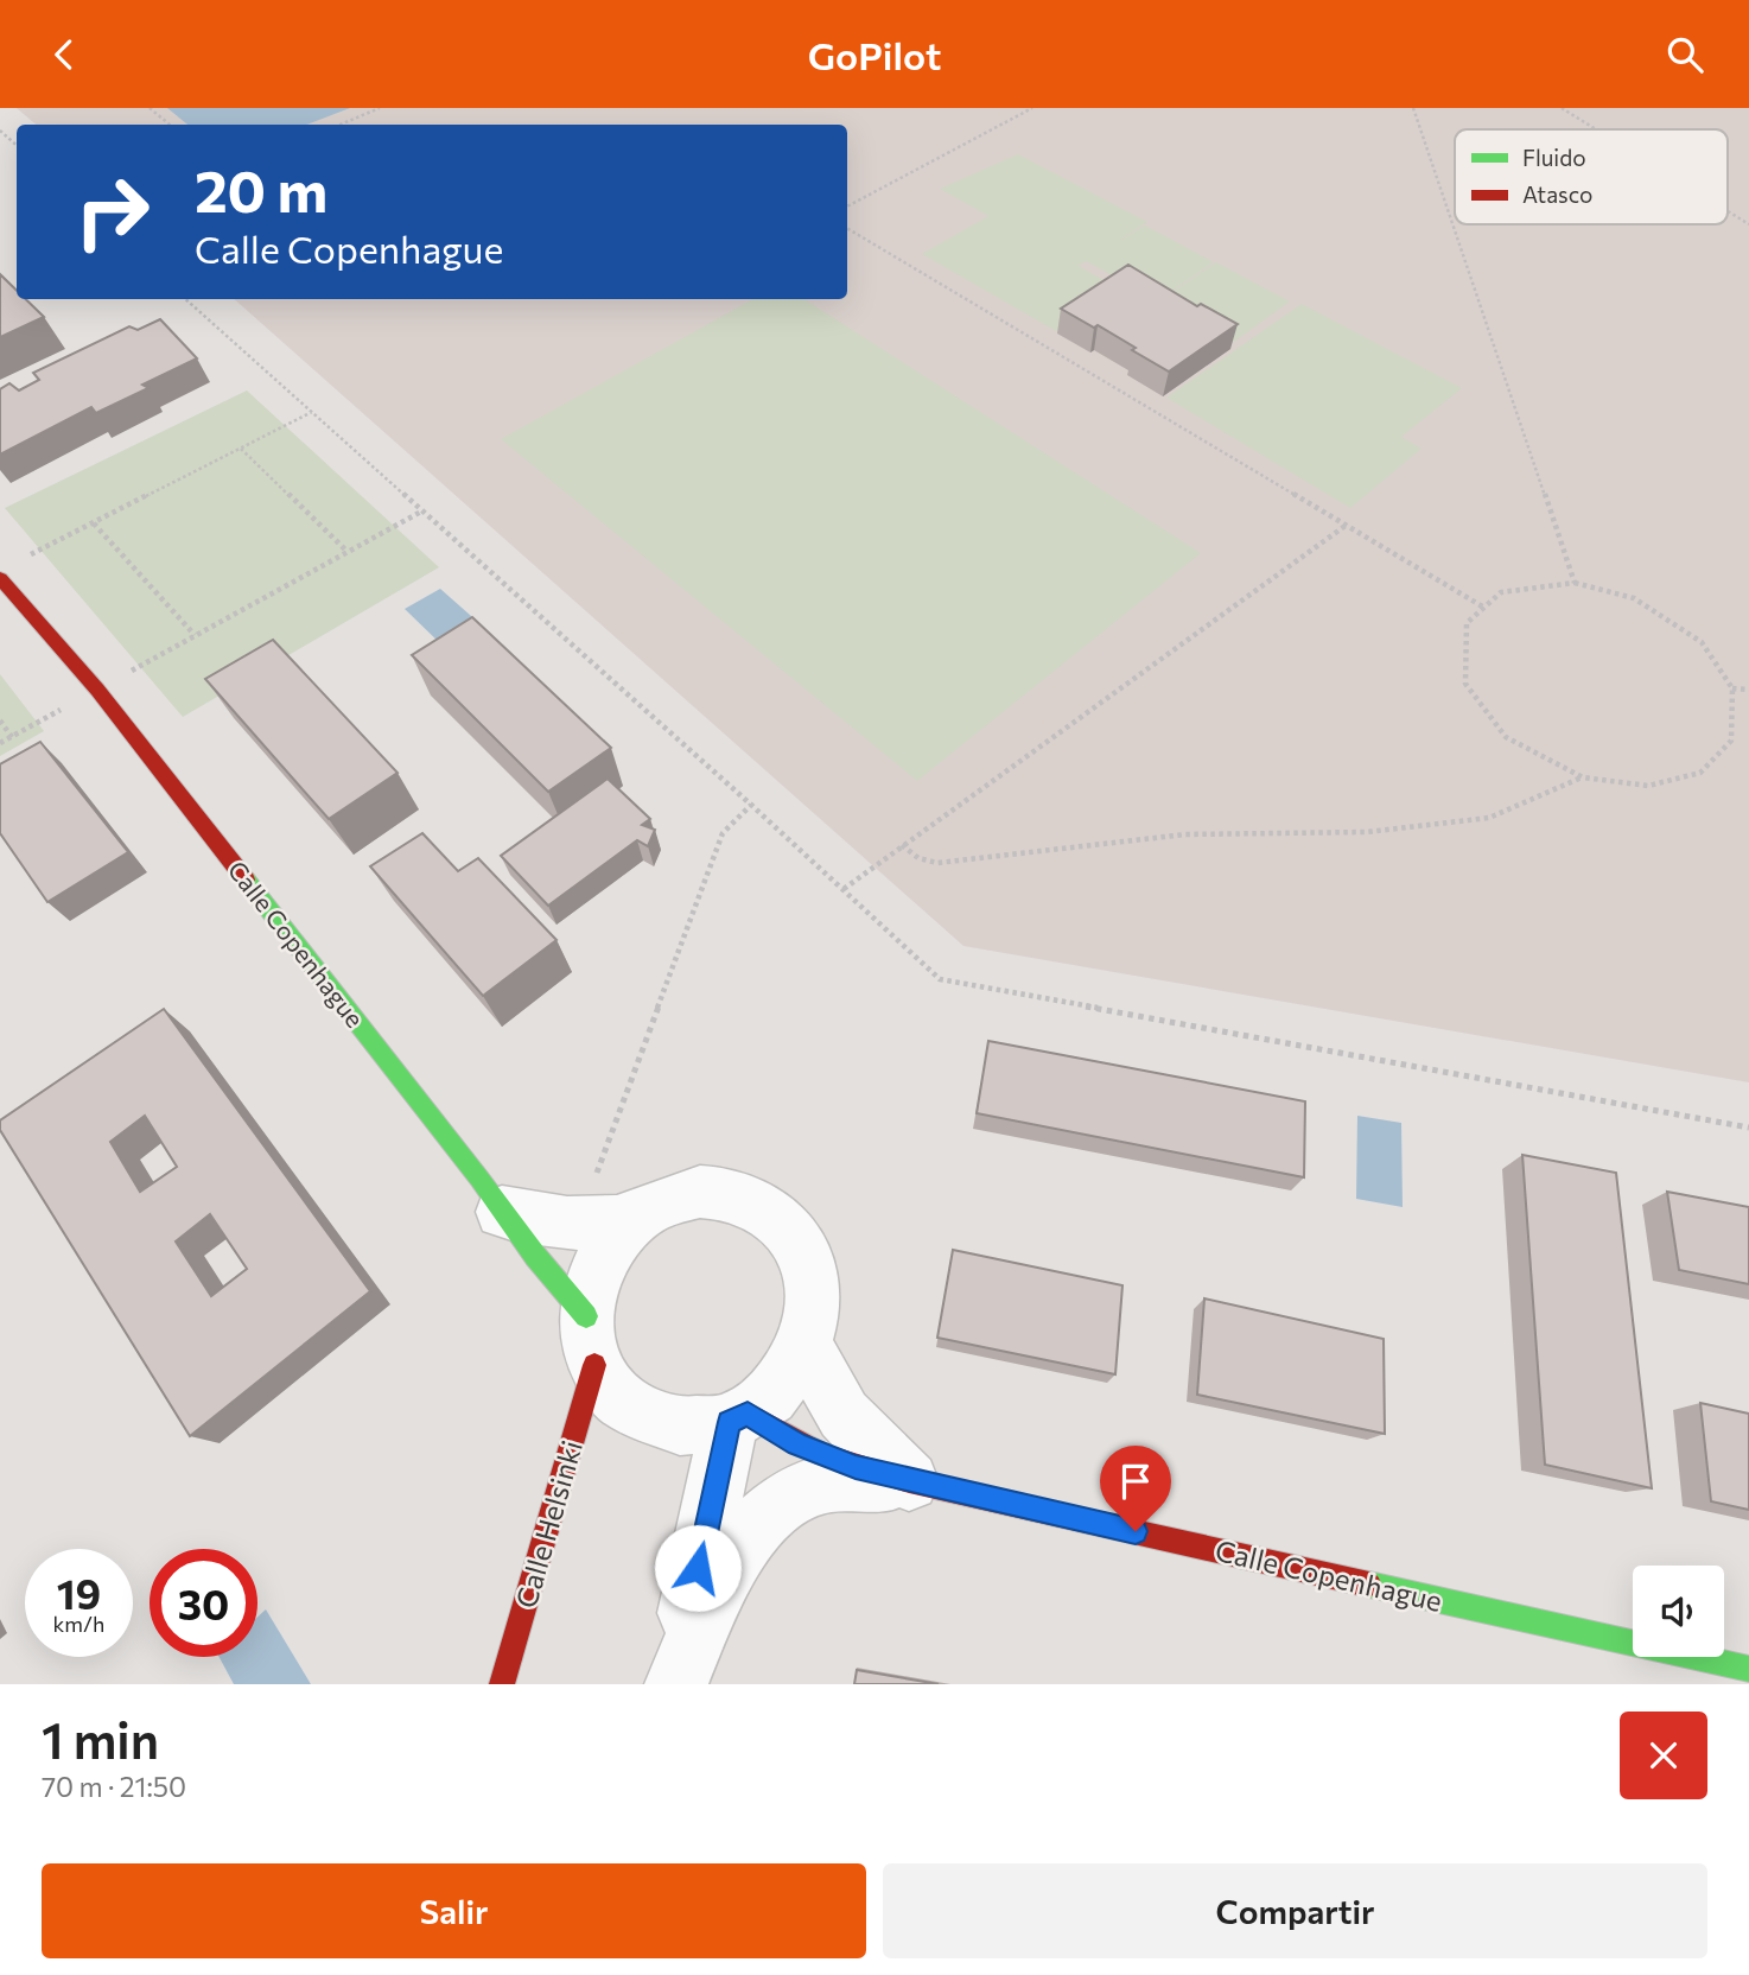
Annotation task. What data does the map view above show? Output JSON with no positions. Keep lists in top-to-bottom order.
{
  "streets": {
    "street": ["Calle Copenhague", "Calle Helsinki"]
  },
  "crossings": [
    ["Calle Copenhague", "Calle Helsinki"]
  ],
  "legend": ["Fluido", "Atasco"],
  "page": {
    "header": "GoPilot",
    "turn": ["20 m", "Calle Copenhague"],
    "speed": "19 km/h",
    "limit": "30",
    "heading": ["1 min", "70 m · 21:50"],
    "buttons": ["Salir", "Compartir"]
  }
}
